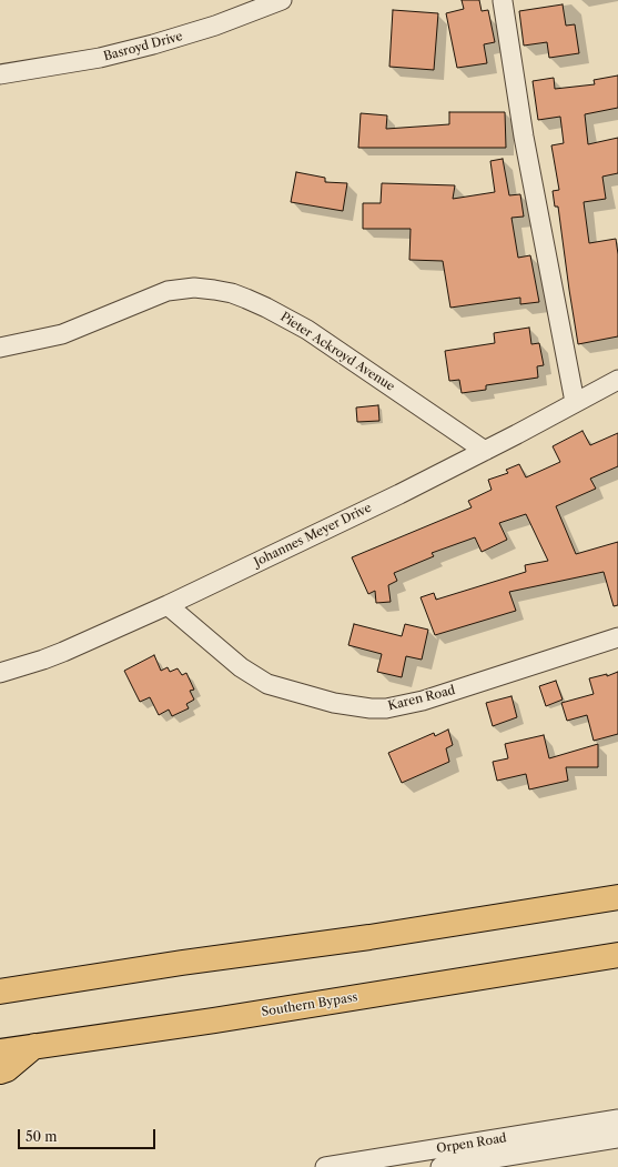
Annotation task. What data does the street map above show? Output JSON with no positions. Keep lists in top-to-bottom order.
{
  "streets": {
    "highway": ["Southern Bypass"],
    "street": [
      "Basroyd Drive",
      "Pieter Ackroyd Avenue",
      "Johannes Meyer Drive",
      "Karen Road",
      "Orpen Road"
    ]
  },
  "crossings": [
    ["Pieter Ackroyd Avenue", "Johannes Meyer Drive"],
    ["Johannes Meyer Drive", "Karen Road"]
  ],
  "scale_bar": "50 m"
}
